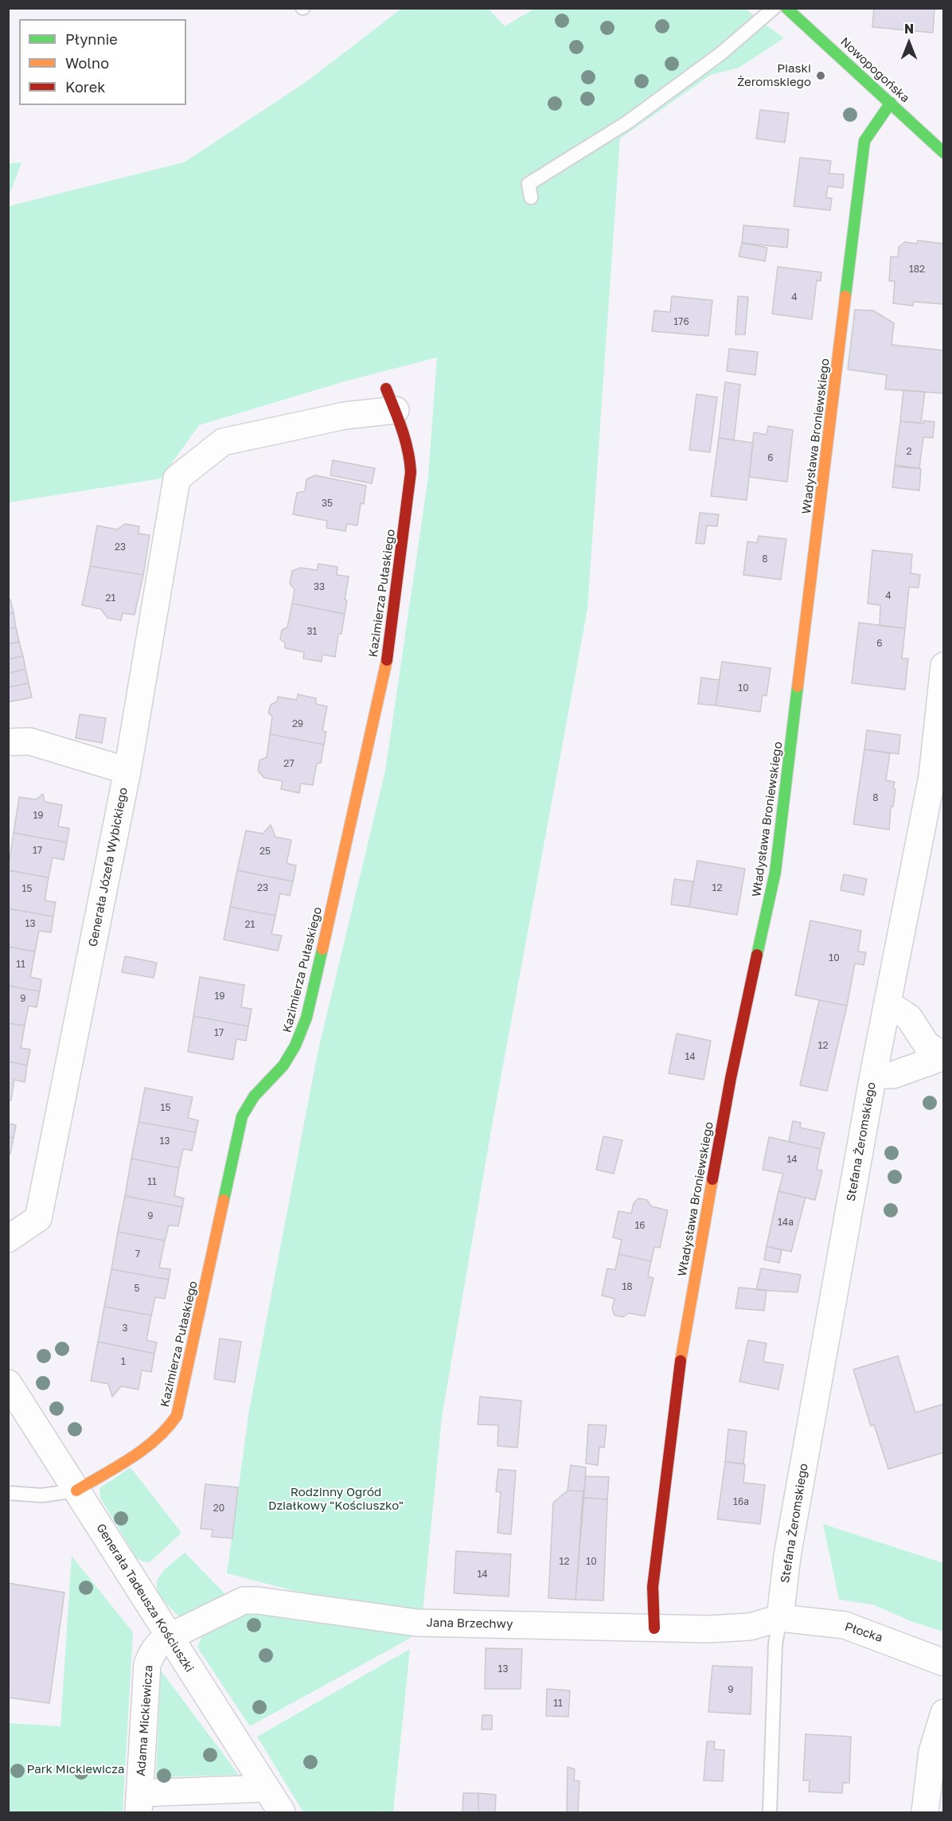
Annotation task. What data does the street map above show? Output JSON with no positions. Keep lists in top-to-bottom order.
{
  "streets": {
    "street": [
      "Nowopogońska",
      "Władysława Broniewskiego",
      "Kazimierza Pułaskiego",
      "Generała Józefa Wybickiego",
      "Stefana Żeromskiego",
      "Generała Tadeusza Kościuszki",
      "Jana Brzechwy",
      "Płocka",
      "Adama Mickiewicza"
    ]
  },
  "crossings": [
    ["Nowopogońska", "Władysława Broniewskiego"],
    ["Władysława Broniewskiego", "Jana Brzechwy"],
    ["Kazimierza Pułaskiego", "Generała Józefa Wybickiego"],
    ["Kazimierza Pułaskiego", "Generała Tadeusza Kościuszki"],
    ["Stefana Żeromskiego", "Jana Brzechwy"],
    ["Stefana Żeromskiego", "Płocka"],
    ["Generała Tadeusza Kościuszki", "Jana Brzechwy"],
    ["Generała Tadeusza Kościuszki", "Adama Mickiewicza"],
    ["Jana Brzechwy", "Płocka"],
    ["Jana Brzechwy", "Adama Mickiewicza"]
  ],
  "parks": ["Rodzinny Ogród Działkowy \"Kościuszko\"", "Park Mickiewicza"],
  "places": ["Piaski Żeromskiego"],
  "house_numbers": [
    "182",
    "4",
    "176",
    "2",
    "6",
    "35",
    "23",
    "8",
    "33",
    "4",
    "21",
    "31",
    "6",
    "10",
    "29",
    "27",
    "8",
    "19",
    "17",
    "25",
    "23",
    "12",
    "15",
    "13",
    "21",
    "10",
    "11",
    "19",
    "9",
    "17",
    "12",
    "14",
    "15",
    "13",
    "14",
    "11",
    "9",
    "14a",
    "16",
    "7",
    "18",
    "5",
    "3",
    "1",
    "16a",
    "20",
    "12",
    "10",
    "14",
    "13",
    "9",
    "11"
  ],
  "legend": ["Płynnie", "Wolno", "Korek"],
  "north": "top"
}
